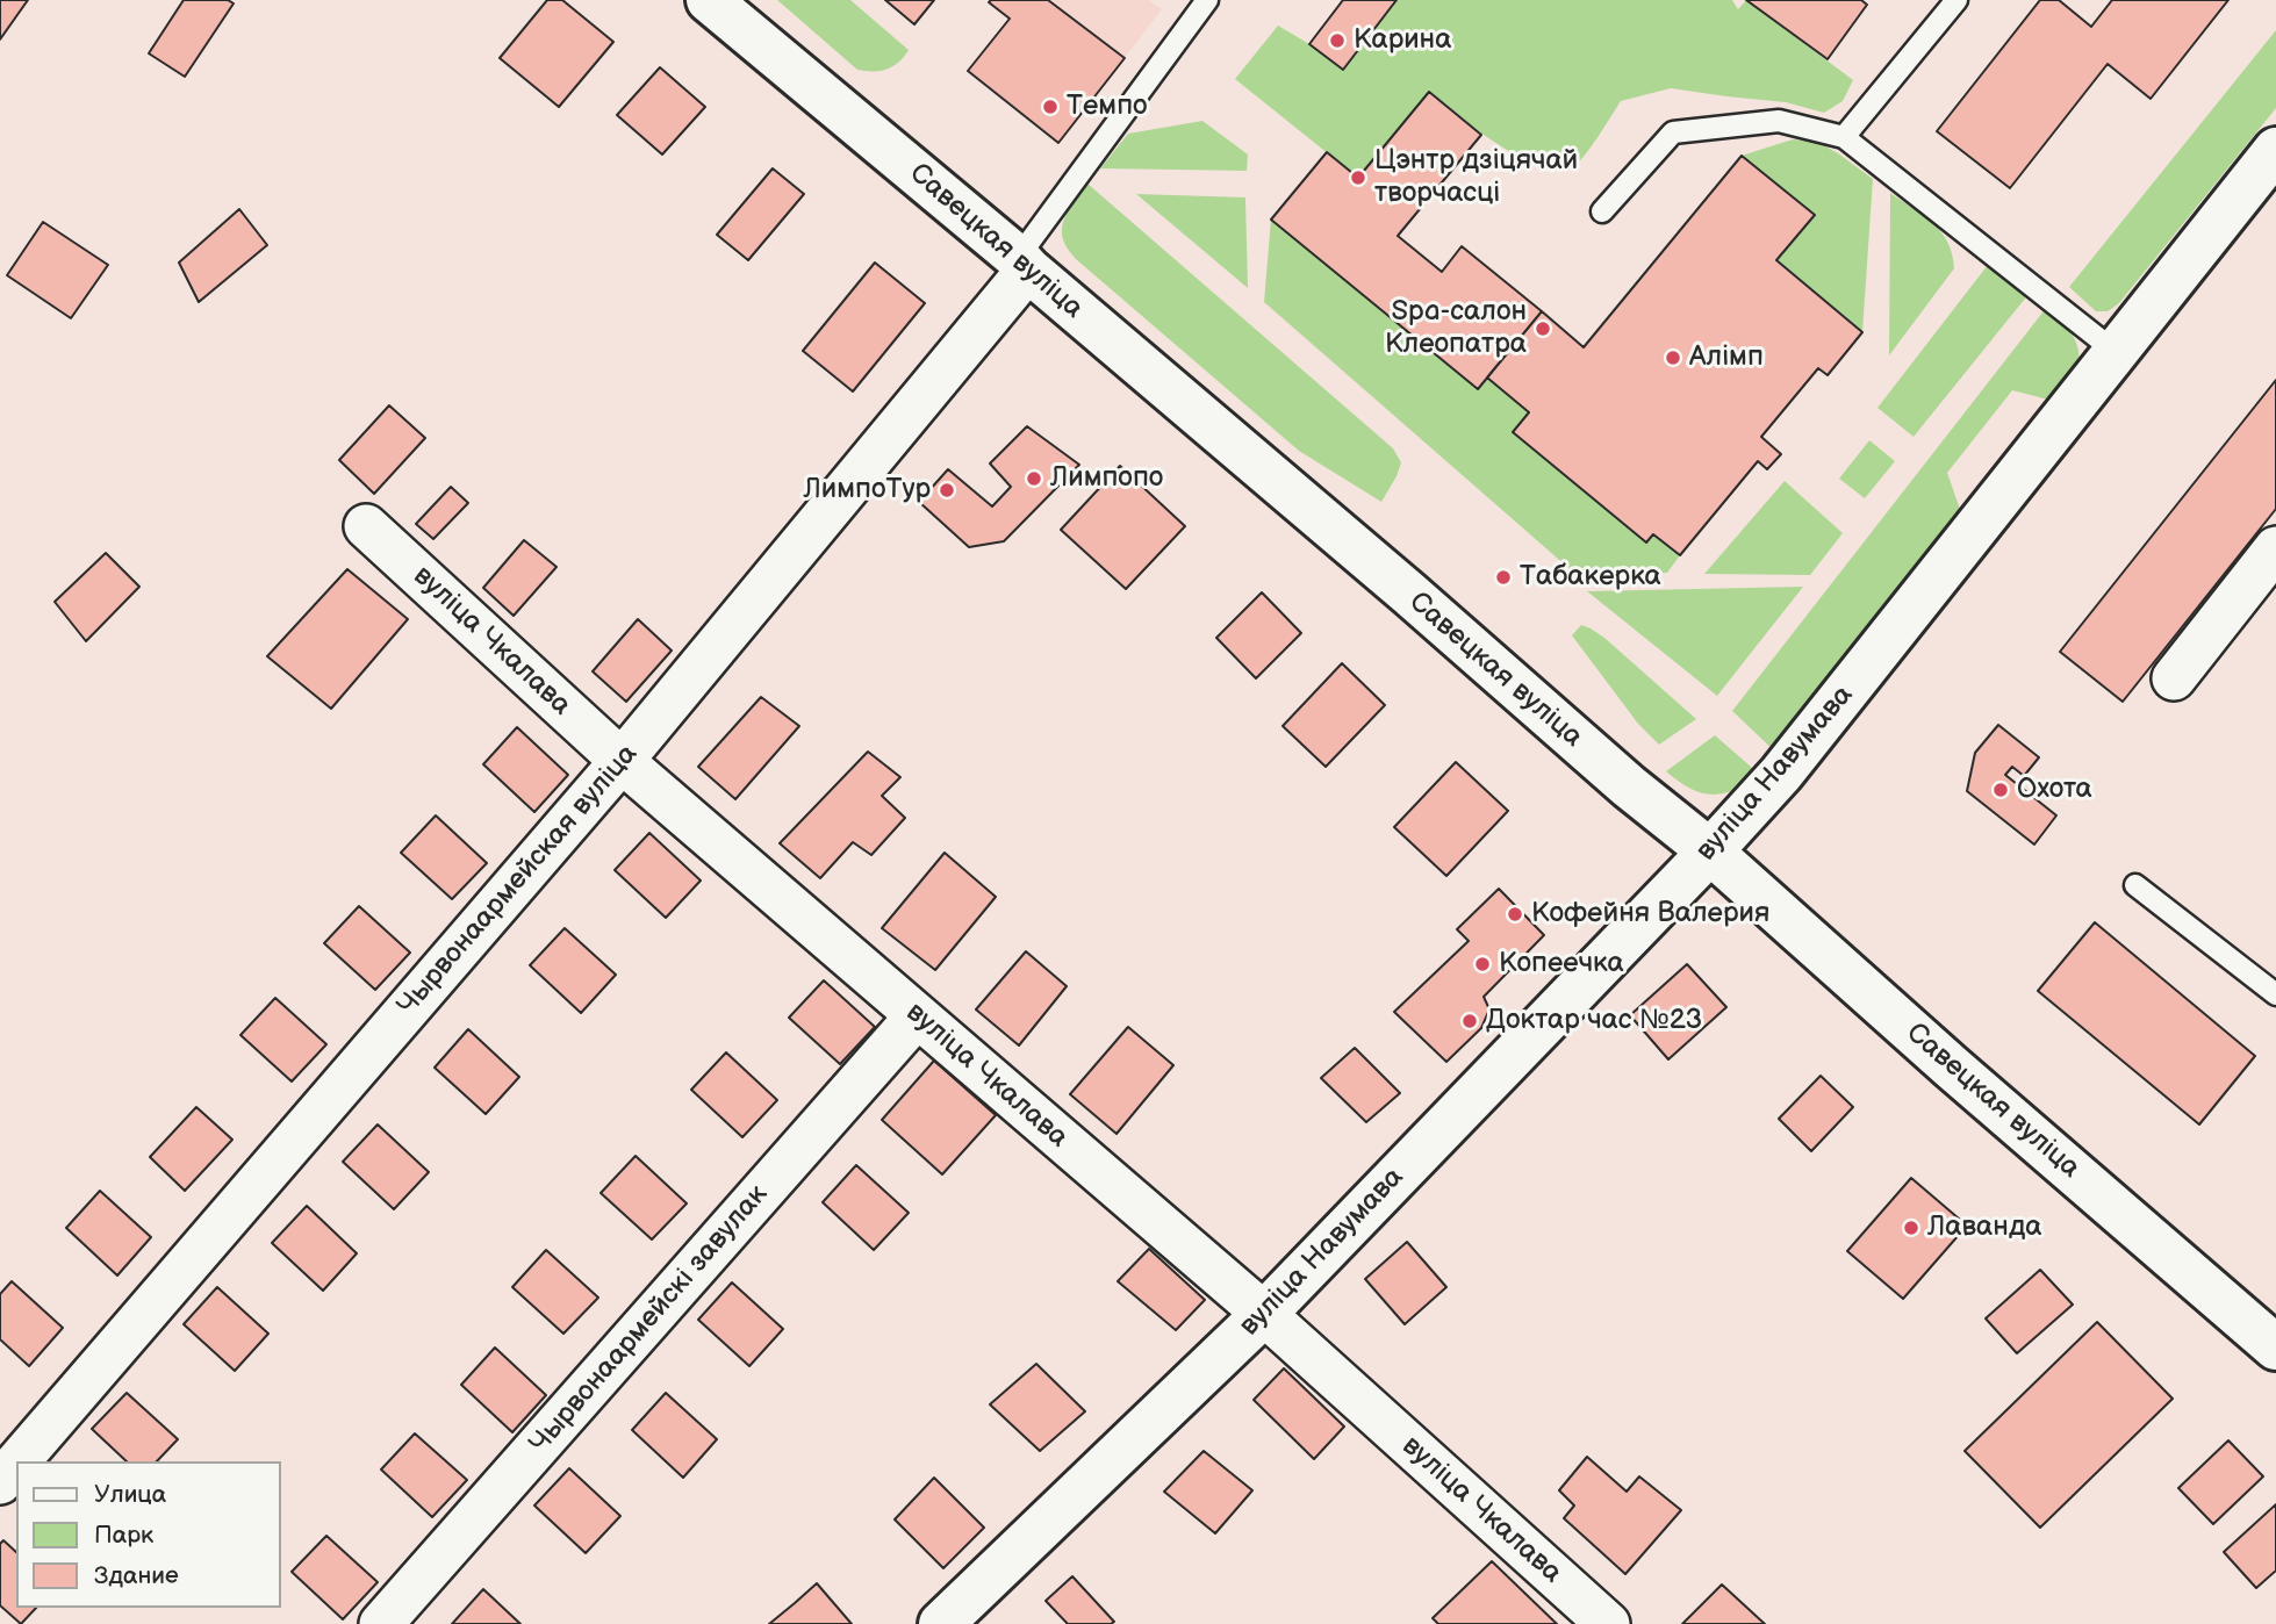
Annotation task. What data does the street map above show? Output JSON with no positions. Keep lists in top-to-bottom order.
{
  "streets": {
    "street": [
      "Савецкая вуліца",
      "вуліца Чкалава",
      "вуліца Навумава",
      "Чырвонаармейская вуліца",
      "Чырвонаармейскі завулак"
    ]
  },
  "crossings": [
    ["Савецкая вуліца", "вуліца Навумава"],
    ["Савецкая вуліца", "Чырвонаармейская вуліца"],
    ["вуліца Чкалава", "вуліца Навумава"],
    ["вуліца Чкалава", "Чырвонаармейская вуліца"],
    ["вуліца Чкалава", "Чырвонаармейскі завулак"]
  ],
  "places": [
    "Карина",
    "Темпо",
    "Цэнтр дзіцячай творчасці",
    "Spa-салон Клеопатра",
    "Алімп",
    "Лимпопо",
    "ЛимпоТур",
    "Табакерка",
    "Охота",
    "Кофейня Валерия",
    "Копеечка",
    "Доктар час №23",
    "Лаванда"
  ],
  "legend": ["Улица", "Парк", "Здание"]
}
